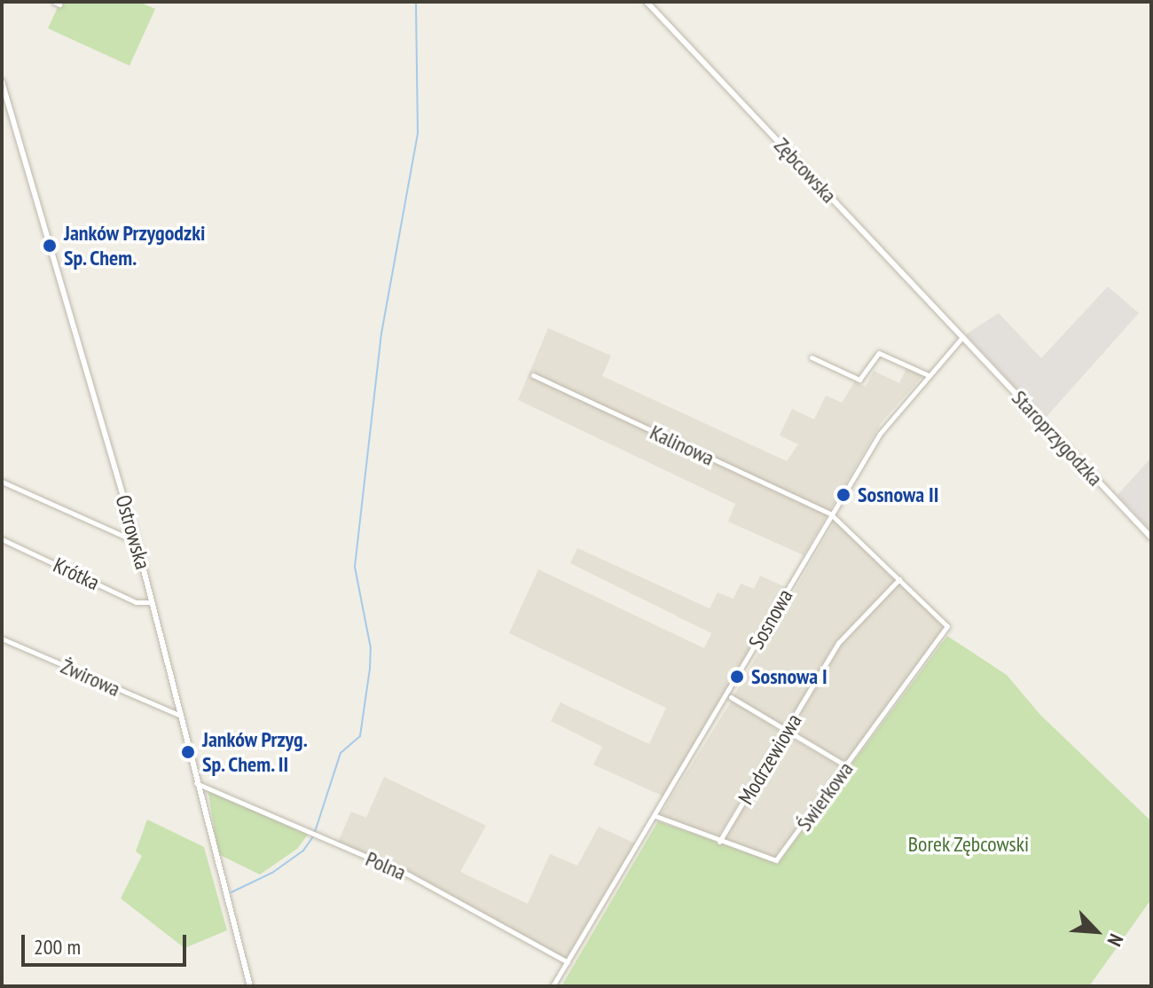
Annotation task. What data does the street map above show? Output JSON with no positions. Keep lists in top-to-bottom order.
{
  "streets": {
    "street": [
      "Zębcowska",
      "Staroprzygodzka",
      "Kalinowa",
      "Ostrowska",
      "Krótka",
      "Sosnowa",
      "Żwirowa",
      "Modrzewiowa",
      "Świerkowa",
      "Polna"
    ]
  },
  "crossings": [
    ["Zębcowska", "Staroprzygodzka"],
    ["Zębcowska", "Sosnowa"],
    ["Staroprzygodzka", "Sosnowa"],
    ["Kalinowa", "Sosnowa"],
    ["Kalinowa", "Modrzewiowa"],
    ["Kalinowa", "Świerkowa"],
    ["Ostrowska", "Krótka"],
    ["Ostrowska", "Żwirowa"],
    ["Ostrowska", "Polna"],
    ["Sosnowa", "Świerkowa"],
    ["Sosnowa", "Polna"],
    ["Modrzewiowa", "Świerkowa"]
  ],
  "parks": ["Borek Zębcowski"],
  "places": [
    "Janków Przygodzki Sp. Chem.",
    "Sosnowa II",
    "Sosnowa I",
    "Janków Przyg. Sp. Chem. II"
  ],
  "scale_bar": "200 m",
  "north": "bottom right"
}
